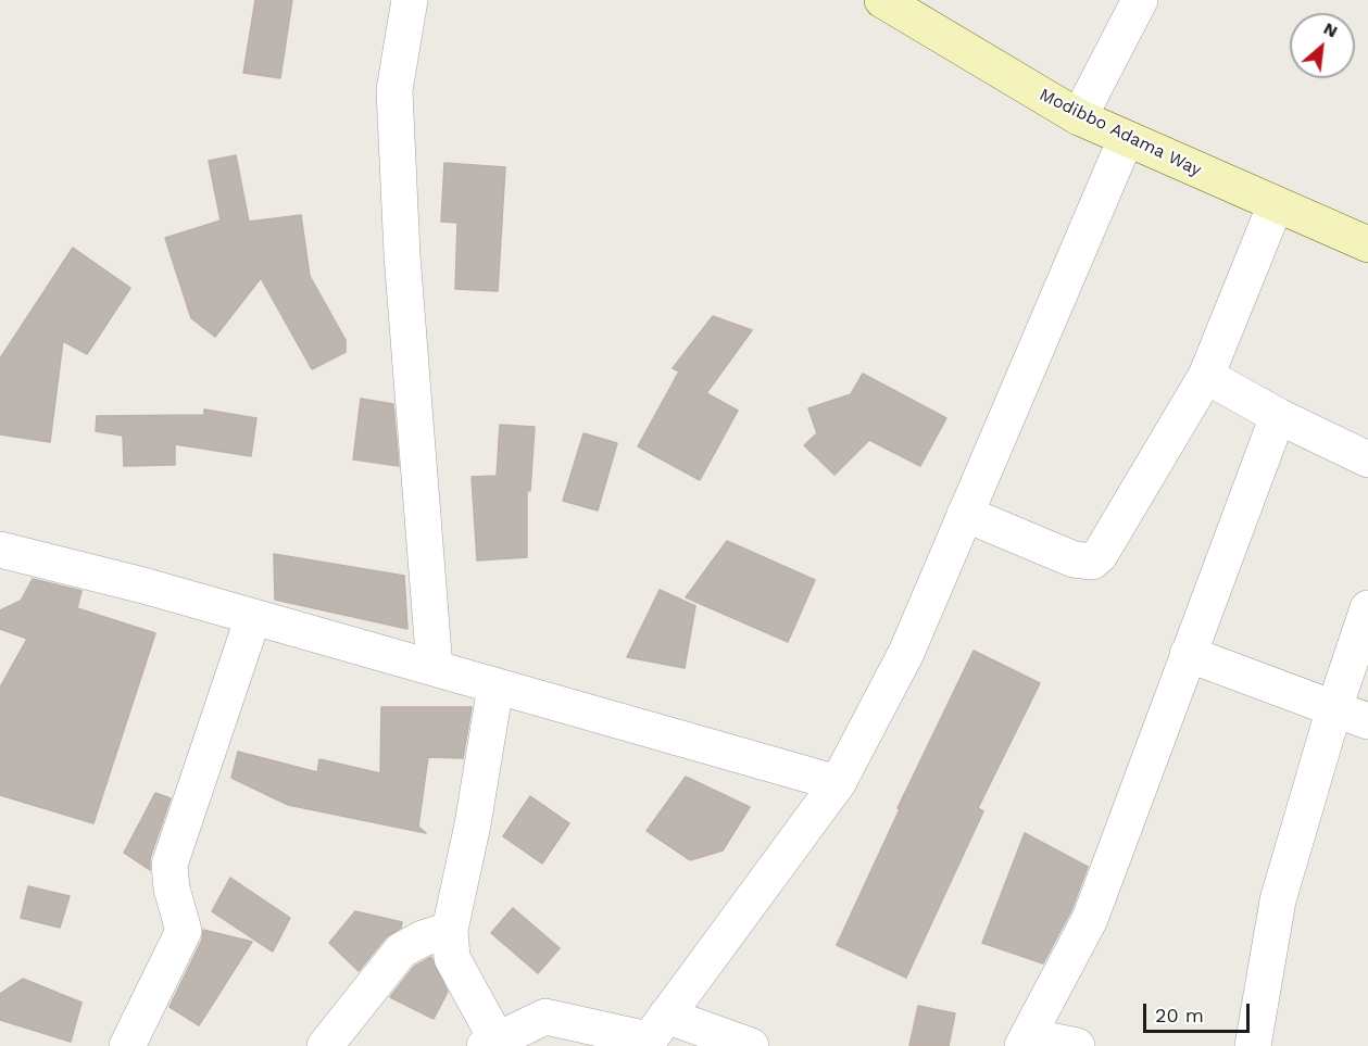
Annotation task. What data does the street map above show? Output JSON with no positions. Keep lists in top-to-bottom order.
{
  "streets": {
    "main road": ["Modibbo Adama Way"]
  },
  "scale_bar": "20 m",
  "north": "top right"
}
